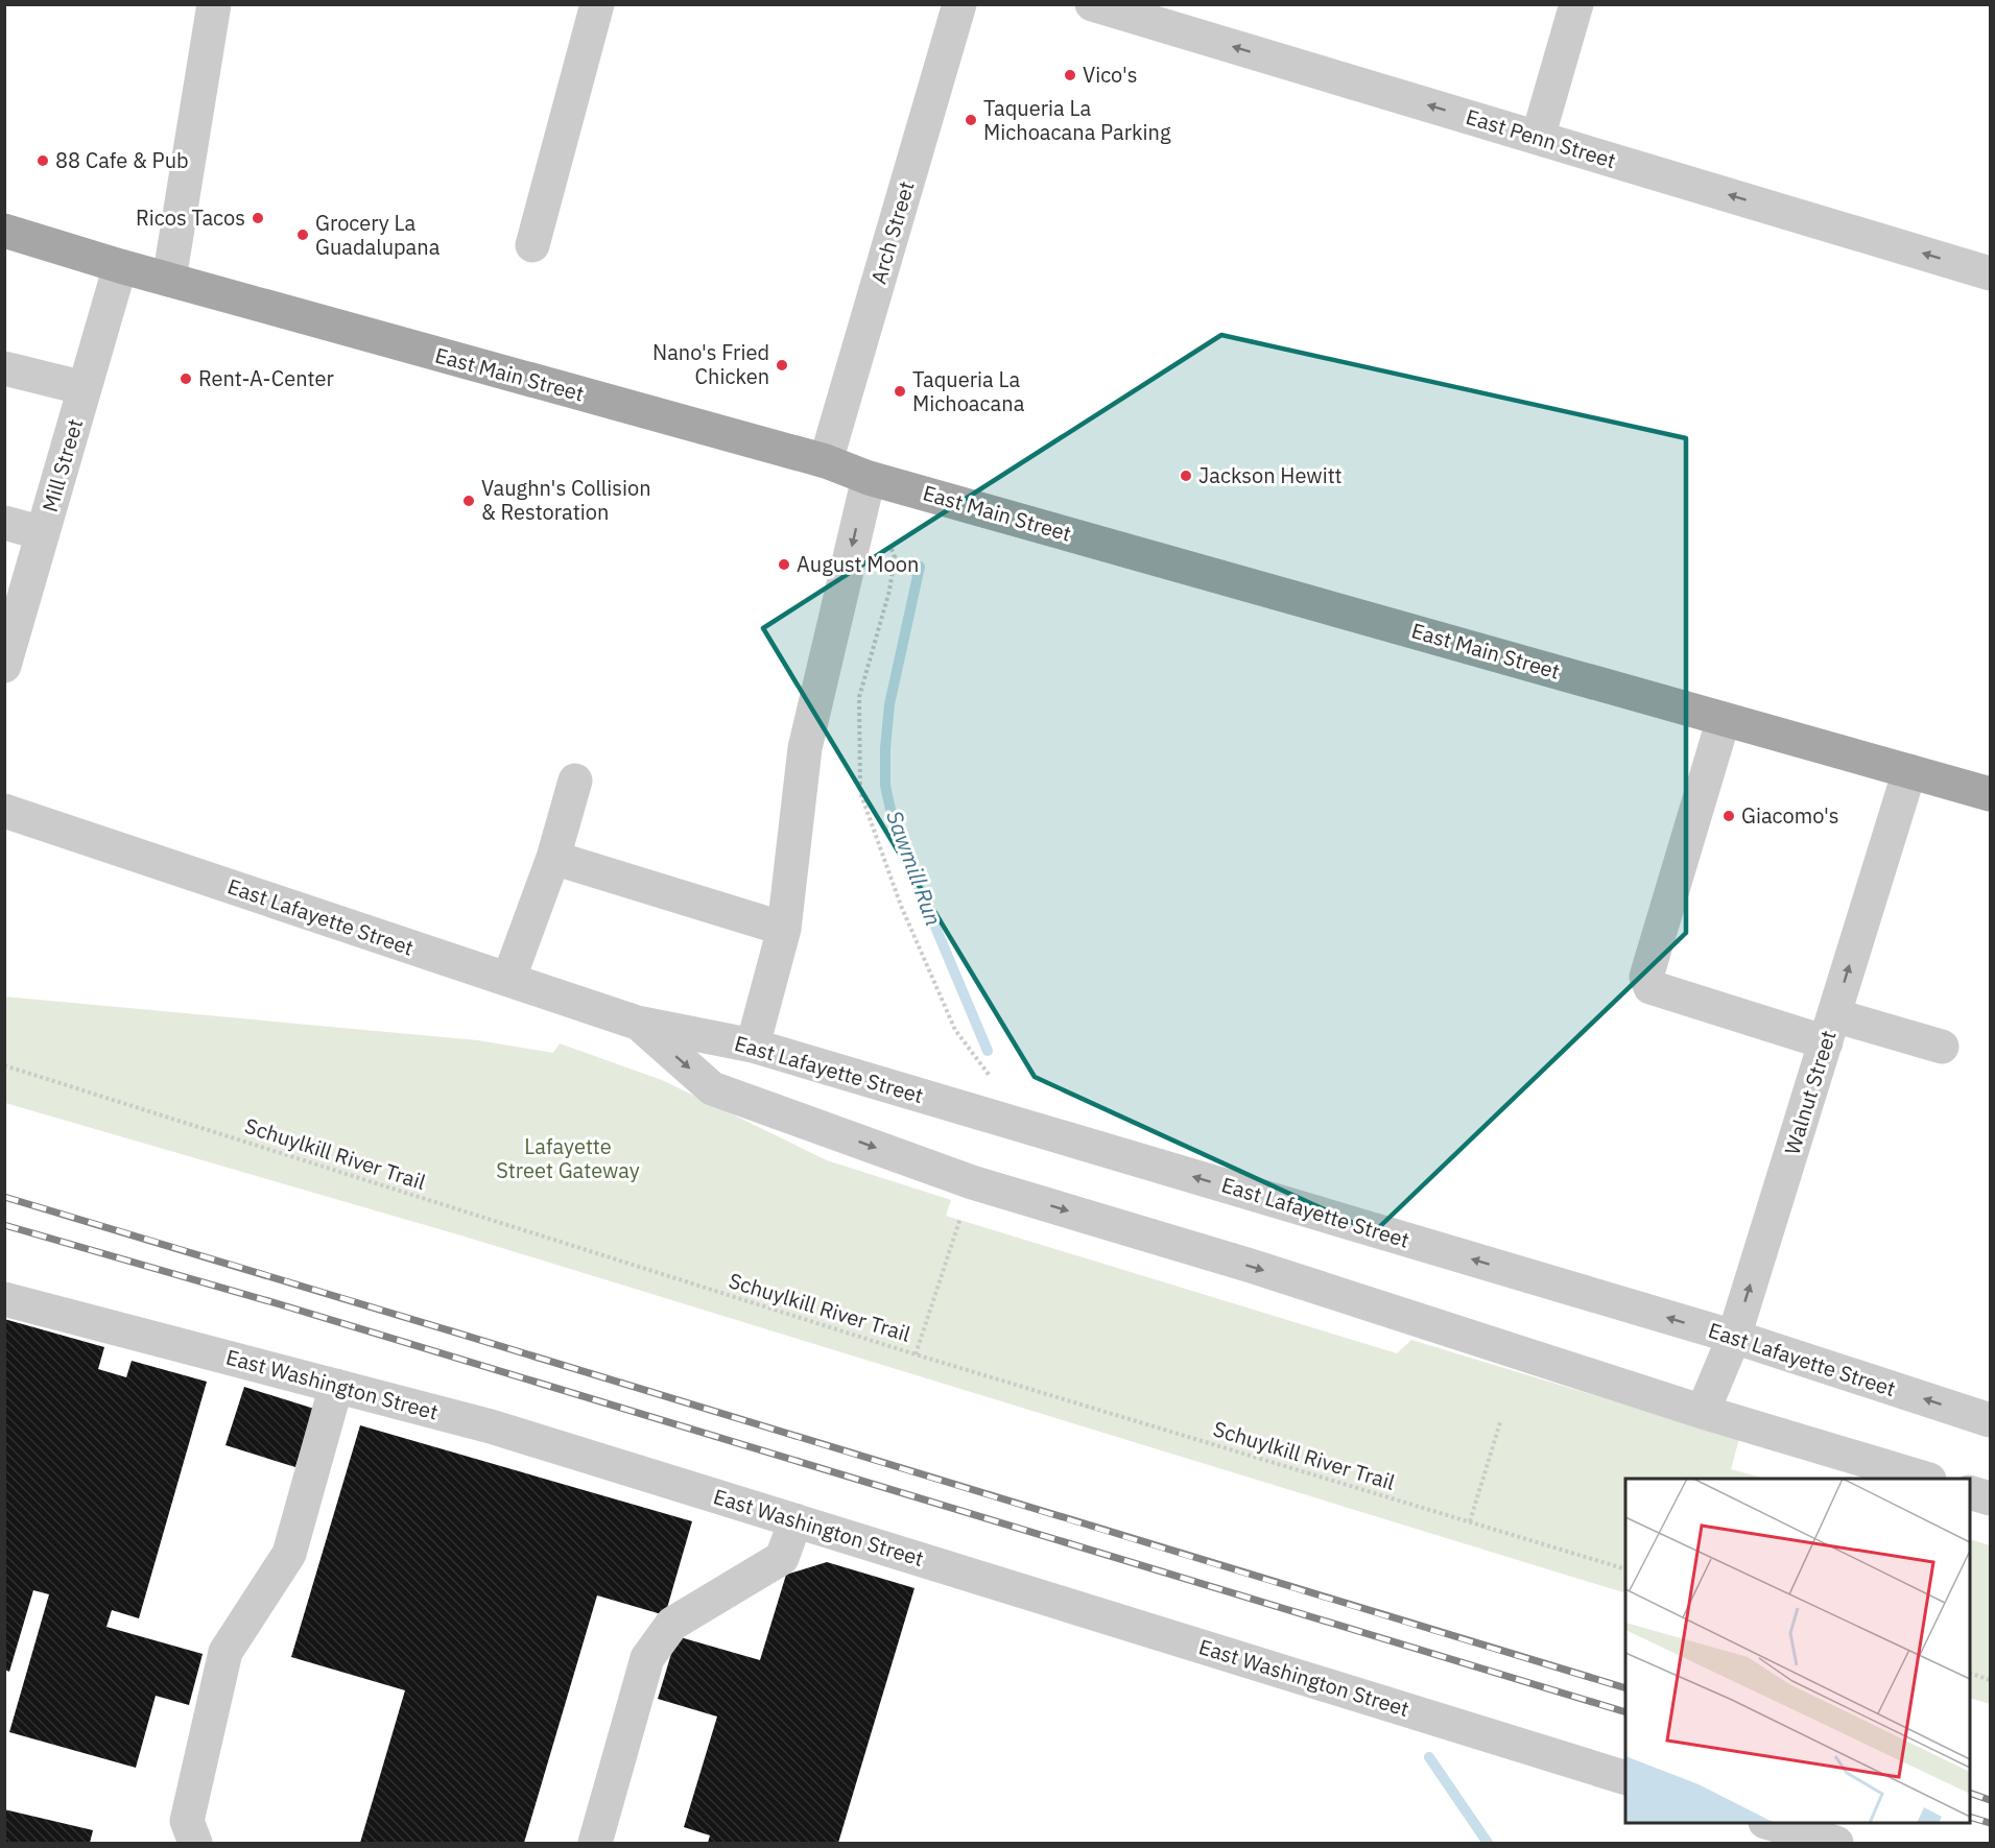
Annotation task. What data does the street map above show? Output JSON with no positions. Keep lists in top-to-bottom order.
{
  "streets": {
    "main road": ["East Main Street"],
    "street": [
      "East Penn Street",
      "Arch Street",
      "Mill Street",
      "East Lafayette Street",
      "Walnut Street",
      "East Washington Street"
    ],
    "path": ["Schuylkill River Trail"]
  },
  "crossings": [
    ["Arch Street", "East Main Street"],
    ["East Main Street", "Mill Street"],
    ["East Main Street", "Walnut Street"],
    ["East Lafayette Street", "Walnut Street"]
  ],
  "one_way": ["East Penn Street", "Walnut Street"],
  "water": ["Sawmill Run"],
  "parks": ["Lafayette Street Gateway"],
  "places": [
    "Vico's",
    "Taqueria La Michoacana Parking",
    "88 Cafe & Pub",
    "Ricos Tacos",
    "Grocery La Guadalupana",
    "Nano's Fried Chicken",
    "Rent-A-Center",
    "Taqueria La Michoacana",
    "Jackson Hewitt",
    "Vaughn's Collision & Restoration",
    "August Moon",
    "Giacomo's"
  ]
}
